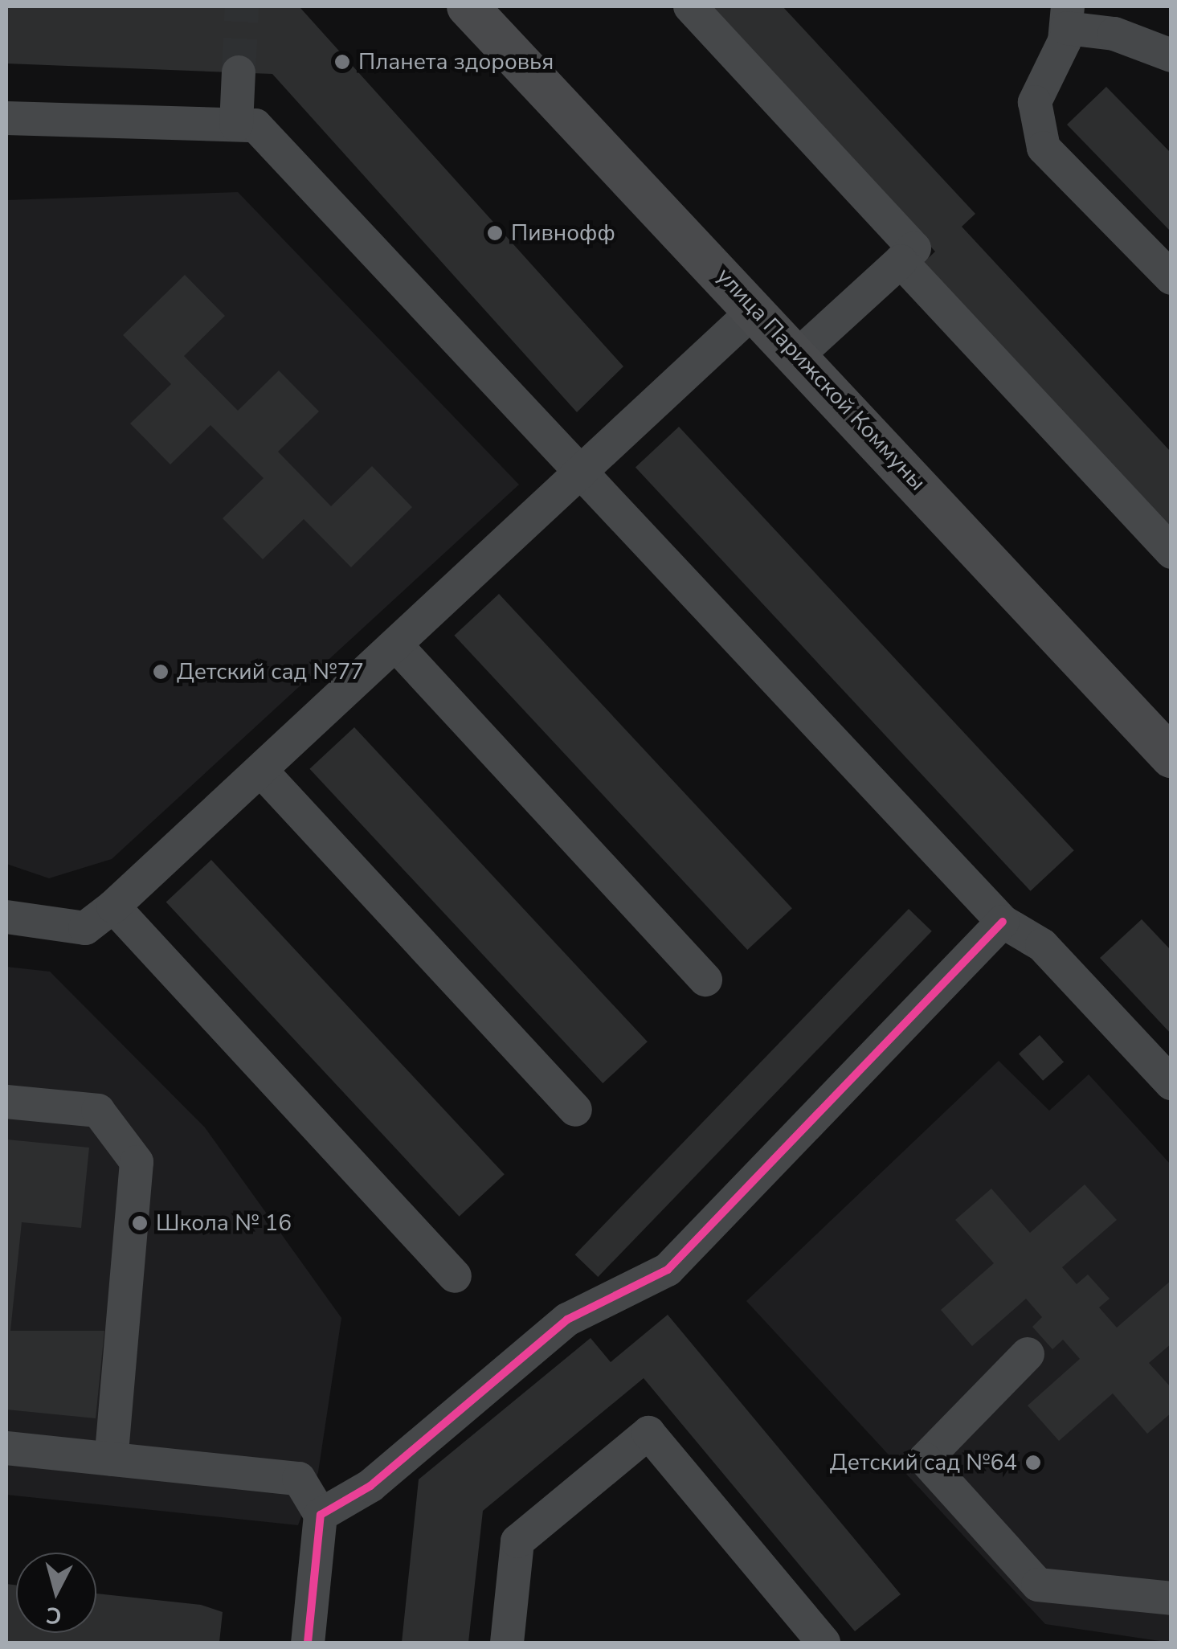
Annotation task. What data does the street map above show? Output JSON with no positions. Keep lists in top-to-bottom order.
{
  "streets": {
    "main road": ["улица Парижской Коммуны"]
  },
  "places": [
    "Планета здоровья",
    "Пивнофф",
    "Детский сад №77",
    "Школа № 16",
    "Детский сад №64"
  ],
  "north": "bottom"
}
